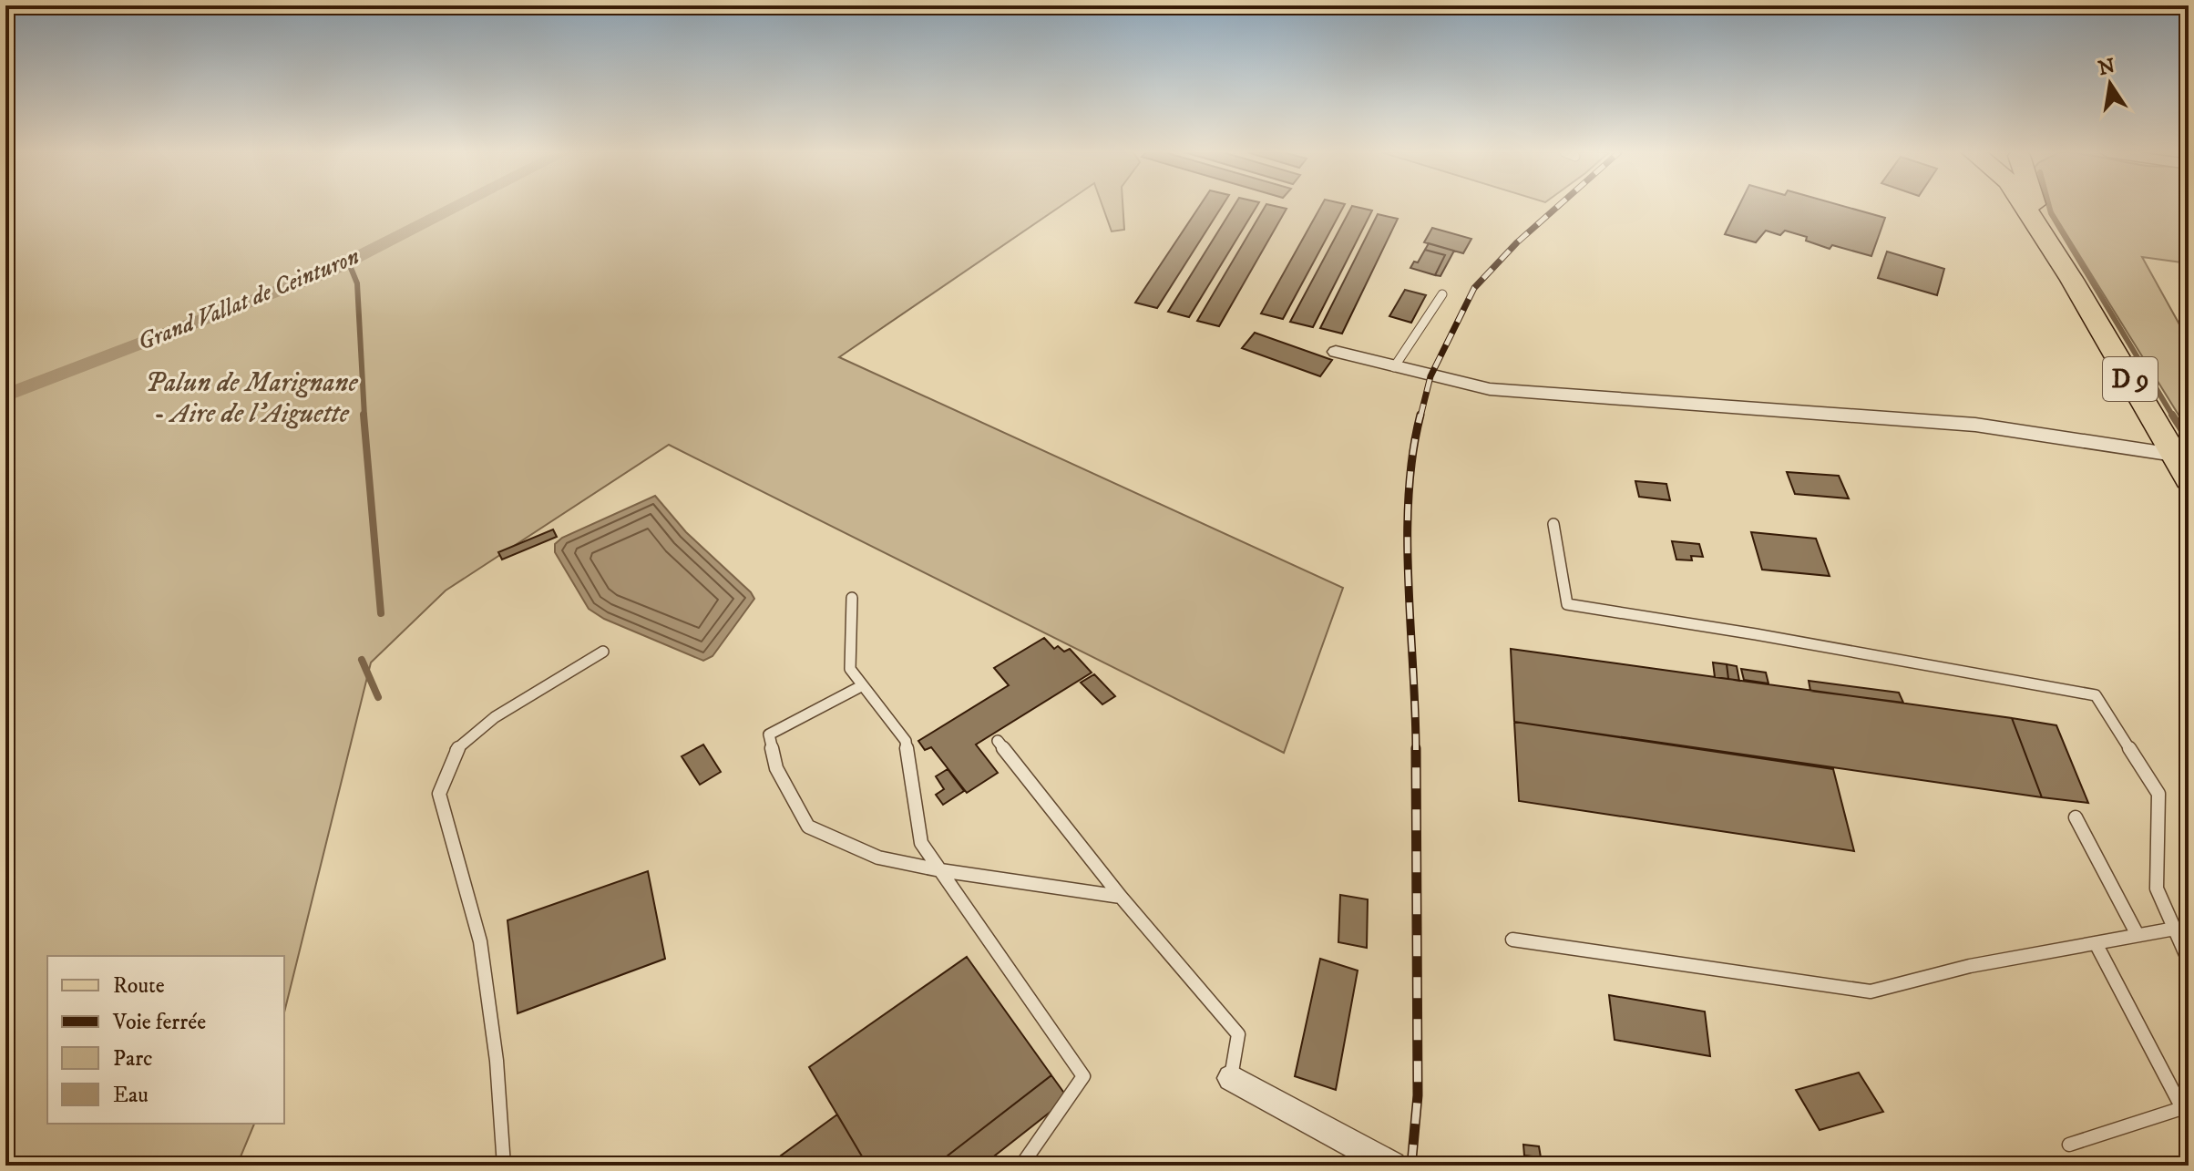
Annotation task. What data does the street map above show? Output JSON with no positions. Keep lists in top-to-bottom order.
{
  "streets": {
    "main road": ["D 9"]
  },
  "water": ["Grand Vallat de Ceinturon"],
  "parks": ["Palun de Marignane - Aire de l'Aiguette"],
  "legend": [
    "Route",
    "Voie ferrée",
    "Parc",
    "Eau"
  ],
  "north": "top"
}
